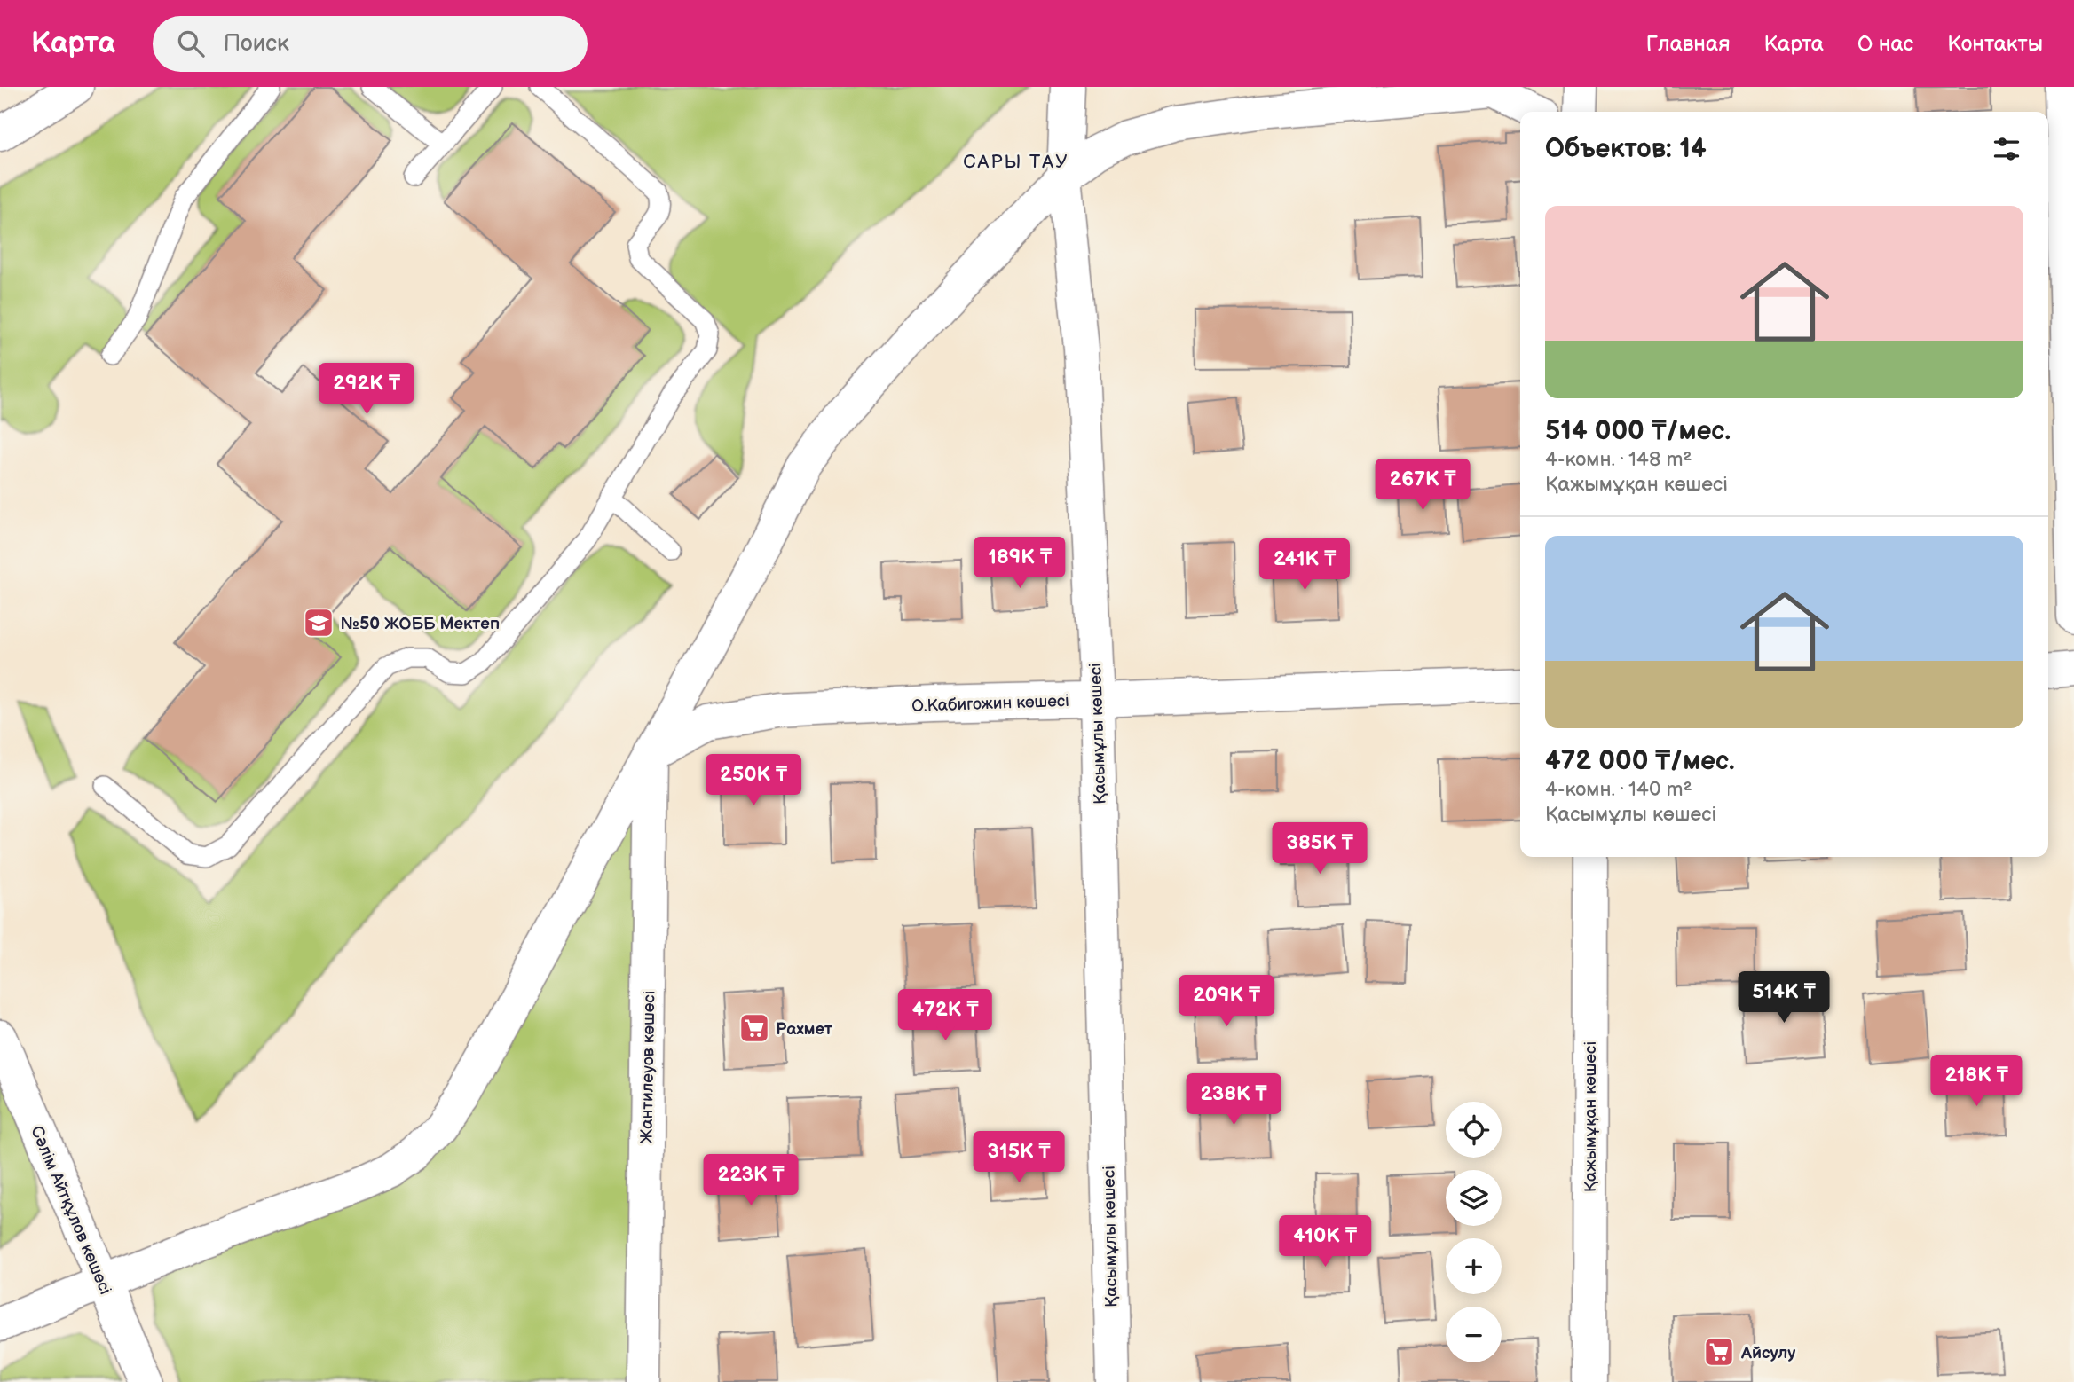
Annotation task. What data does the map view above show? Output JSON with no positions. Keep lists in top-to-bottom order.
{
  "streets": {
    "street": [
      "О.Кабигожин көшесі",
      "Қасымұлы көшесі",
      "Жантилеуов көшесі",
      "Қажымұқан көшесі",
      "Сәлім Айтқұлов көшесі"
    ]
  },
  "crossings": [
    ["О.Кабигожин көшесі", "Қасымұлы көшесі"],
    ["О.Кабигожин көшесі", "Жантилеуов көшесі"]
  ],
  "districts": ["САРЫ ТАУ"],
  "places": {
    "school or university": ["№50 ЖОББ Мектеп"],
    "supermarket": ["Рахмет", "Айсулу"]
  },
  "page": {
    "header": "Карта",
    "search": "Поиск",
    "nav": [
      "Главная",
      "Карта",
      "О нас",
      "Контакты"
    ],
    "heading": "Объектов: 14",
    "list": [
      {
        "name": "514 000 ₸/мес.",
        "note": "4-комн. · 148 m² · Қажымұқан көшесі"
      },
      {
        "name": "472 000 ₸/мес.",
        "note": "4-комн. · 140 m² · Қасымұлы көшесі"
      }
    ],
    "price": [
      "292K ₸",
      "267K ₸",
      "189K ₸",
      "241K ₸",
      "250K ₸",
      "385K ₸",
      "514K ₸",
      "209K ₸",
      "472K ₸",
      "218K ₸",
      "238K ₸",
      "315K ₸",
      "223K ₸",
      "410K ₸"
    ],
    "map_buttons": ["+", "−"]
  }
}
